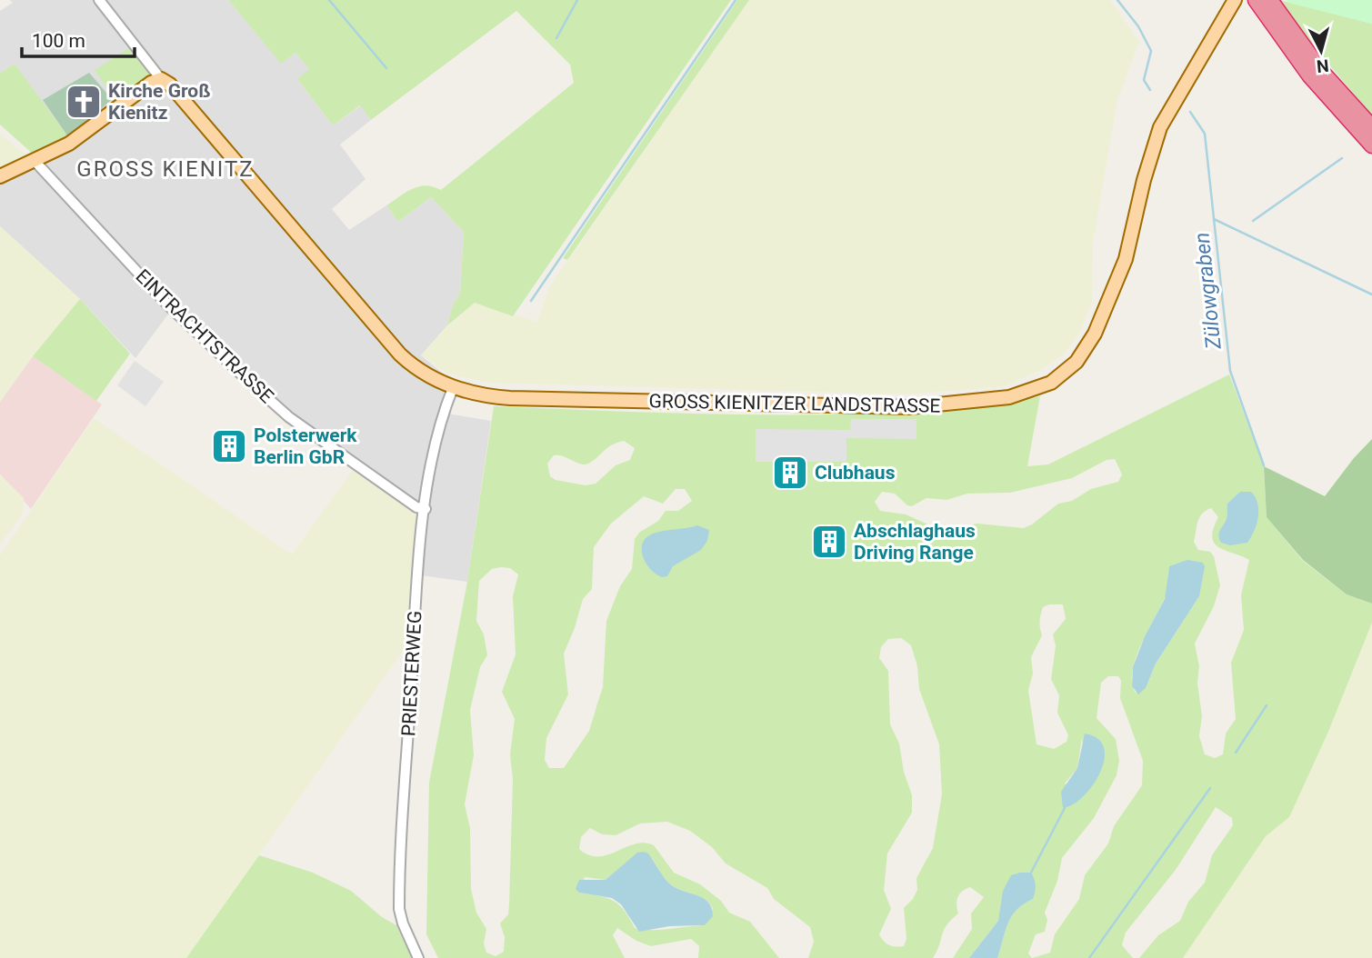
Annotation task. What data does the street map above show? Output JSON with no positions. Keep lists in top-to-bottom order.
{
  "streets": {
    "main road": ["GROSS KIENITZER LANDSTRASSE"],
    "street": ["EINTRACHTSTRASSE", "PRIESTERWEG"]
  },
  "crossings": [
    ["EINTRACHTSTRASSE", "PRIESTERWEG"],
    ["GROSS KIENITZER LANDSTRASSE", "PRIESTERWEG"]
  ],
  "districts": ["GROSS KIENITZ"],
  "water": ["Zülowgraben"],
  "places": {
    "church": ["Kirche Groß Kienitz"],
    "building": ["Polsterwerk Berlin GbR", "Clubhaus", "Abschlaghaus Driving Range"]
  },
  "scale_bar": "100 m",
  "north": "bottom"
}
